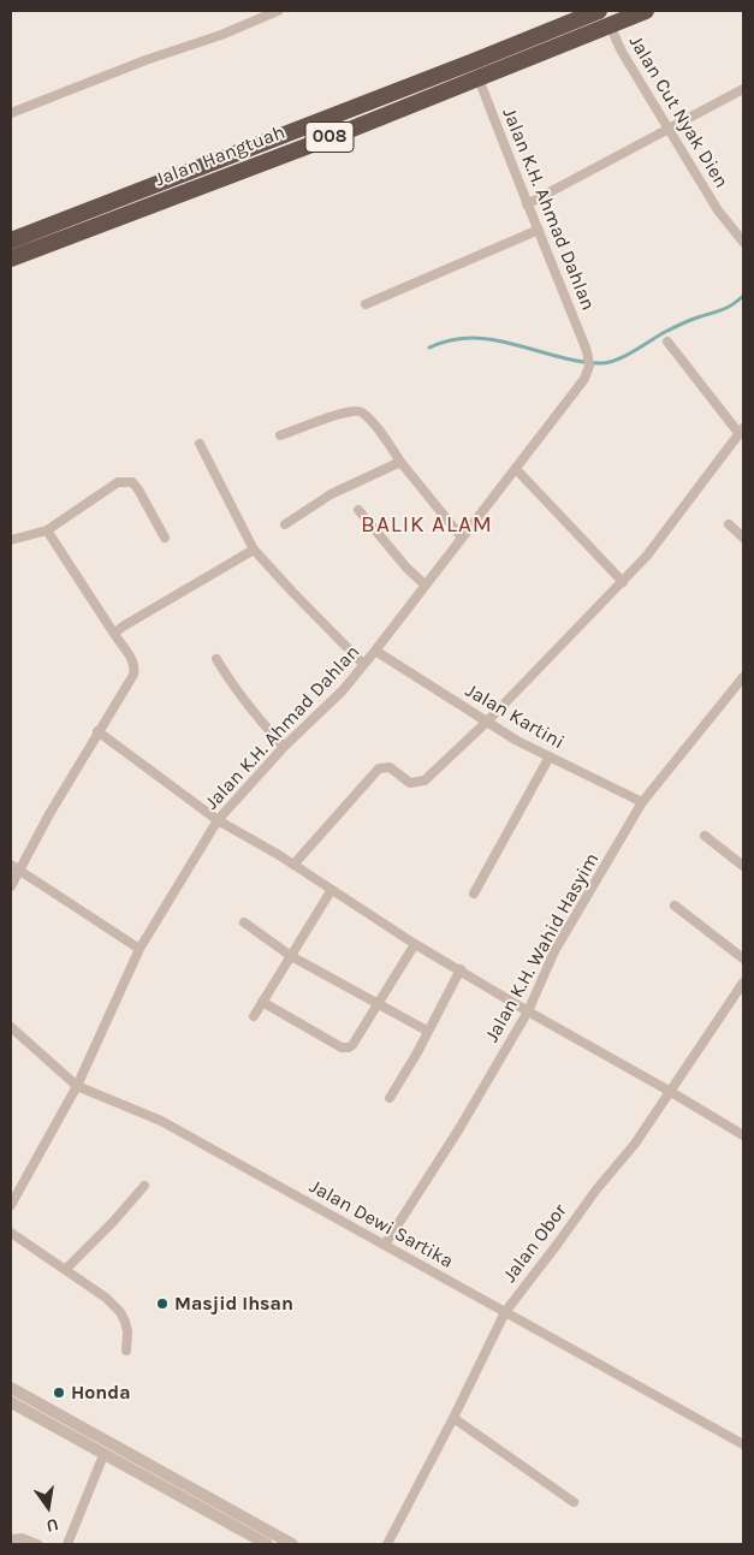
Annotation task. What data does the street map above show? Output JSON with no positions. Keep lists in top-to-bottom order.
{
  "streets": {
    "highway": ["008", "Jalan Hangtuah"],
    "street": [
      "Jalan Cut Nyak Dien",
      "Jalan K.H. Ahmad Dahlan",
      "Jalan Kartini",
      "Jalan K.H. Wahid Hasyim",
      "Jalan Dewi Sartika",
      "Jalan Obor"
    ]
  },
  "crossings": [
    ["Jalan Cut Nyak Dien", "Jalan Hangtuah"],
    ["Jalan Hangtuah", "Jalan K.H. Ahmad Dahlan"],
    ["Jalan K.H. Ahmad Dahlan", "Jalan Kartini"],
    ["Jalan K.H. Ahmad Dahlan", "Jalan Dewi Sartika"],
    ["Jalan Kartini", "Jalan K.H. Wahid Hasyim"],
    ["Jalan K.H. Wahid Hasyim", "Jalan Dewi Sartika"],
    ["Jalan Dewi Sartika", "Jalan Obor"]
  ],
  "districts": ["BALIK ALAM"],
  "places": ["Masjid Ihsan", "Honda"],
  "north": "bottom"
}
